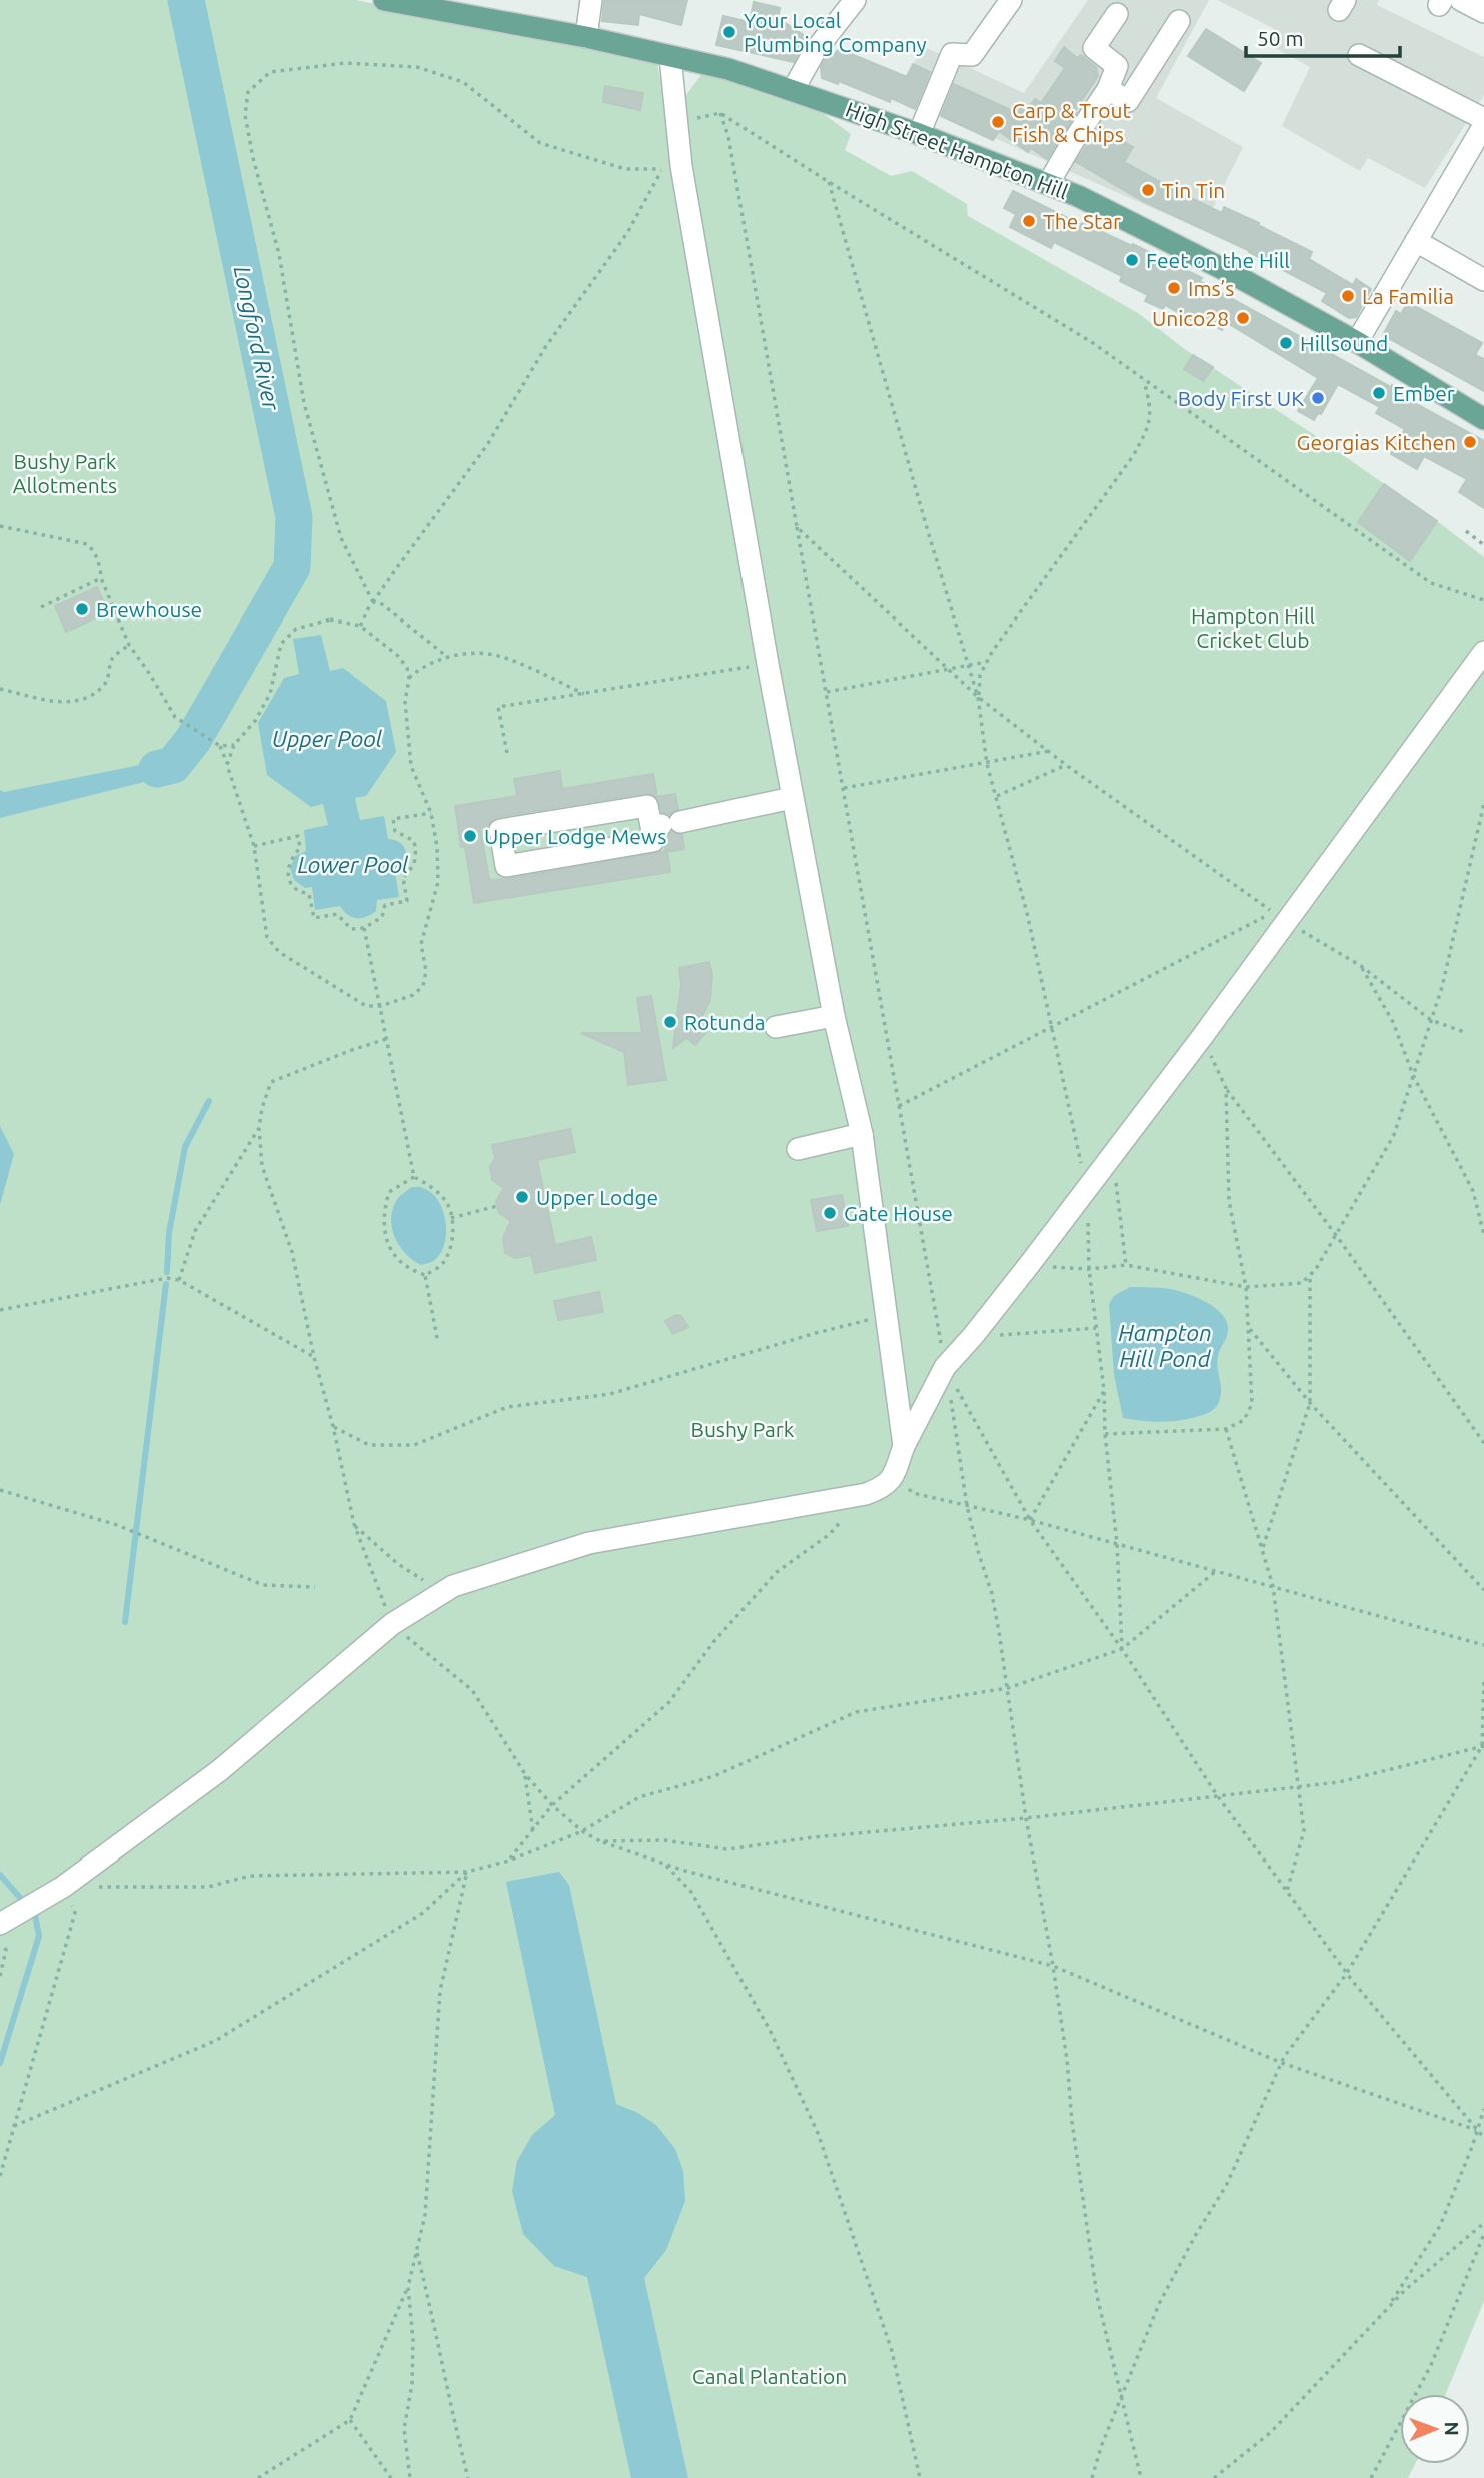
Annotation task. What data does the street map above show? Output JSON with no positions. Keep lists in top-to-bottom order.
{
  "streets": {
    "main road": ["High Street Hampton Hill"]
  },
  "water": [
    "Longford River",
    "Upper Pool",
    "Lower Pool",
    "Hampton Hill Pond"
  ],
  "parks": [
    "Bushy Park Allotments",
    "Hampton Hill Cricket Club",
    "Bushy Park",
    "Canal Plantation"
  ],
  "places": [
    "Your Local Plumbing Company",
    "Carp & Trout Fish & Chips",
    "Tin Tin",
    "The Star",
    "Feet on the Hill",
    "Ims’s",
    "La Familia",
    "Unico28",
    "Hillsound",
    "Ember",
    "Body First UK",
    "Georgias Kitchen",
    "Brewhouse",
    "Upper Lodge Mews",
    "Rotunda",
    "Upper Lodge",
    "Gate House"
  ],
  "scale_bar": "50 m",
  "north": "right"
}
